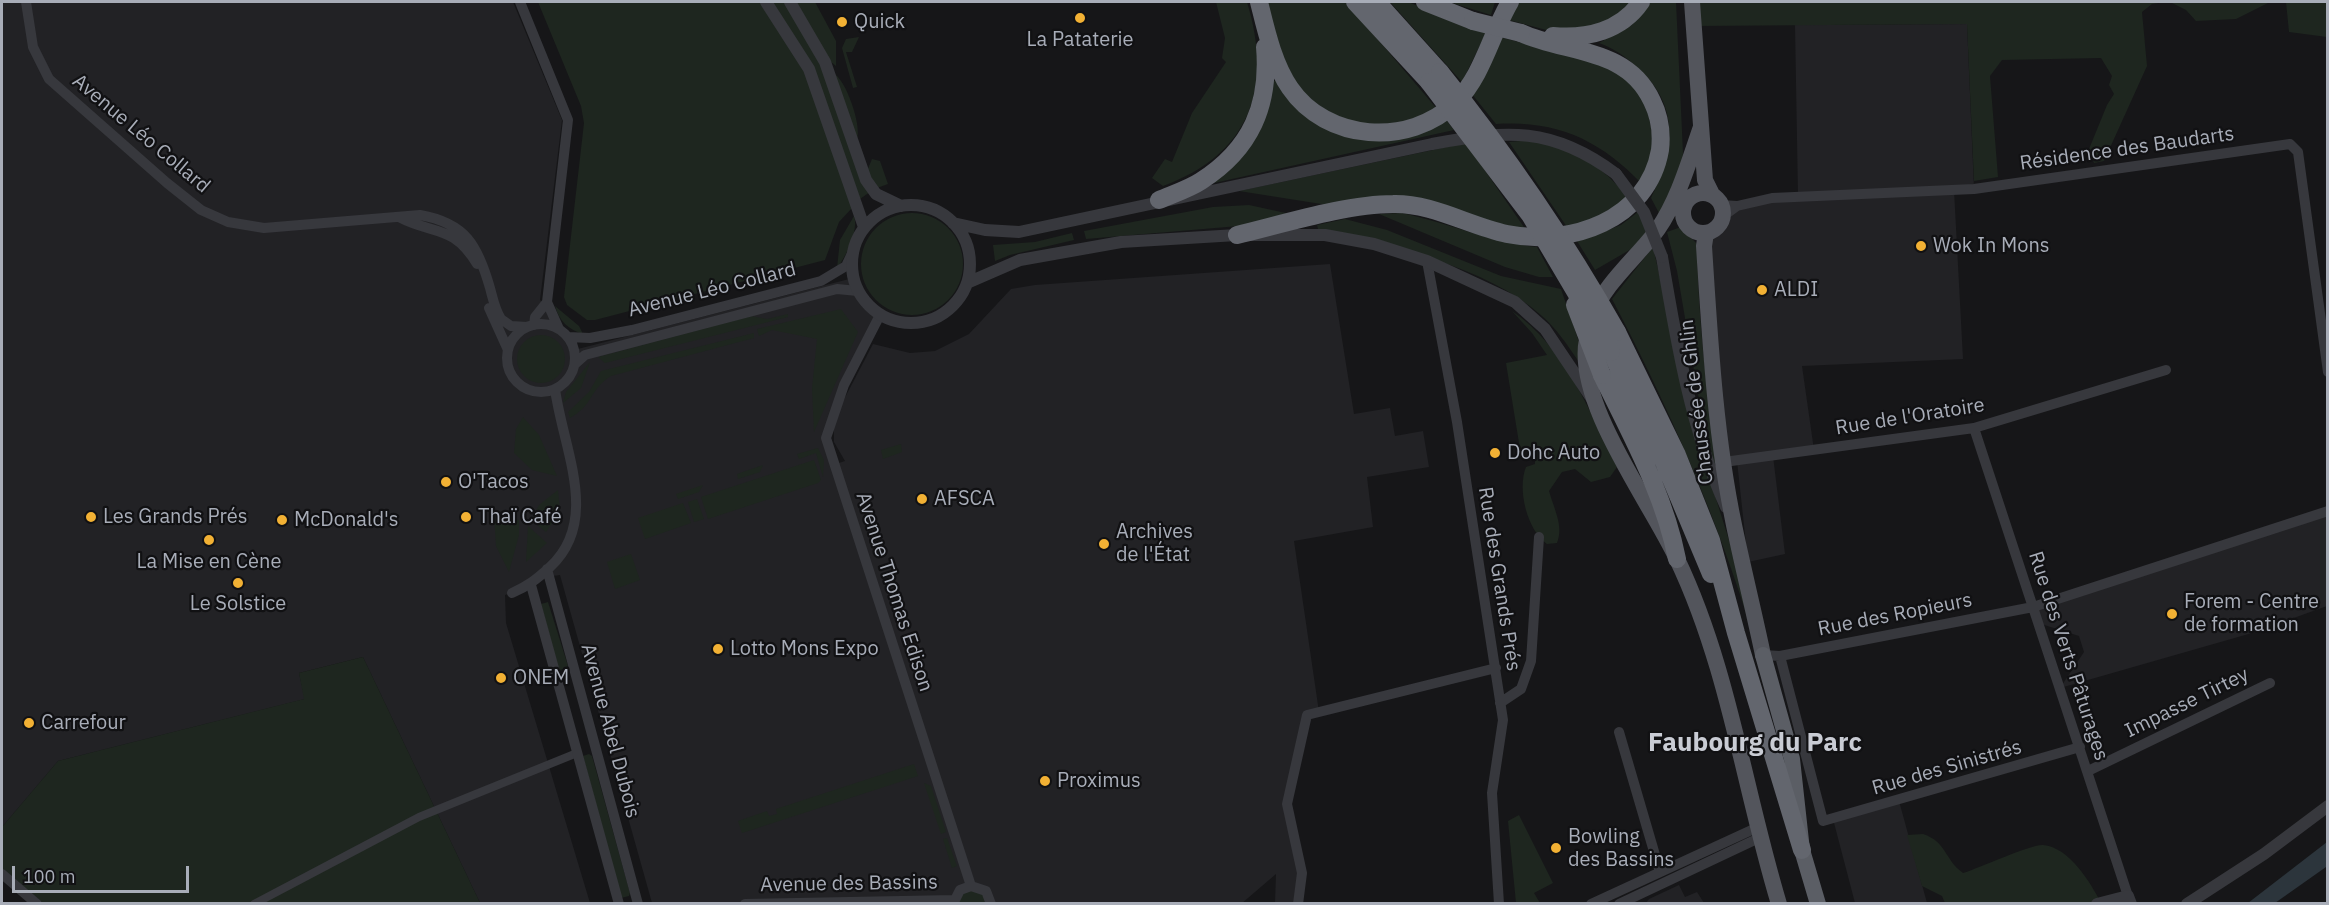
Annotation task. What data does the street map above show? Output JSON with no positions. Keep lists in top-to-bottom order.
{
  "streets": {
    "main road": ["Chaussée de Ghlin"],
    "street": [
      "Avenue Léo Collard",
      "Résidence des Baudarts",
      "Rue de l'Oratoire",
      "Rue des Grands Prés",
      "Avenue Thomas Edison",
      "Rue des Ropieurs",
      "Rue des Verts Pâturages",
      "Impasse Tirtey",
      "Avenue Abel Dubois",
      "Rue des Sinistrés",
      "Avenue des Bassins"
    ]
  },
  "crossings": [
    ["Avenue Léo Collard", "Avenue Thomas Edison"],
    ["Résidence des Baudarts", "Chaussée de Ghlin"],
    ["Chaussée de Ghlin", "Rue de l'Oratoire"],
    ["Chaussée de Ghlin", "Rue des Ropieurs"],
    ["Rue de l'Oratoire", "Rue des Verts Pâturages"],
    ["Avenue Thomas Edison", "Avenue des Bassins"],
    ["Rue des Ropieurs", "Rue des Verts Pâturages"],
    ["Rue des Ropieurs", "Rue des Sinistrés"],
    ["Rue des Verts Pâturages", "Impasse Tirtey"],
    ["Rue des Verts Pâturages", "Rue des Sinistrés"]
  ],
  "districts": ["Faubourg du Parc"],
  "places": [
    "La Pataterie",
    "Quick",
    "Wok In Mons",
    "ALDI",
    "Dohc Auto",
    "O'Tacos",
    "AFSCA",
    "Les Grands Prés",
    "Thaï Café",
    "McDonald's",
    "La Mise en Cène",
    "Archives de l'État",
    "Le Solstice",
    "Forem - Centre de formation",
    "Lotto Mons Expo",
    "ONEM",
    "Carrefour",
    "Proximus",
    "Bowling des Bassins"
  ],
  "scale_bar": "100 m"
}
